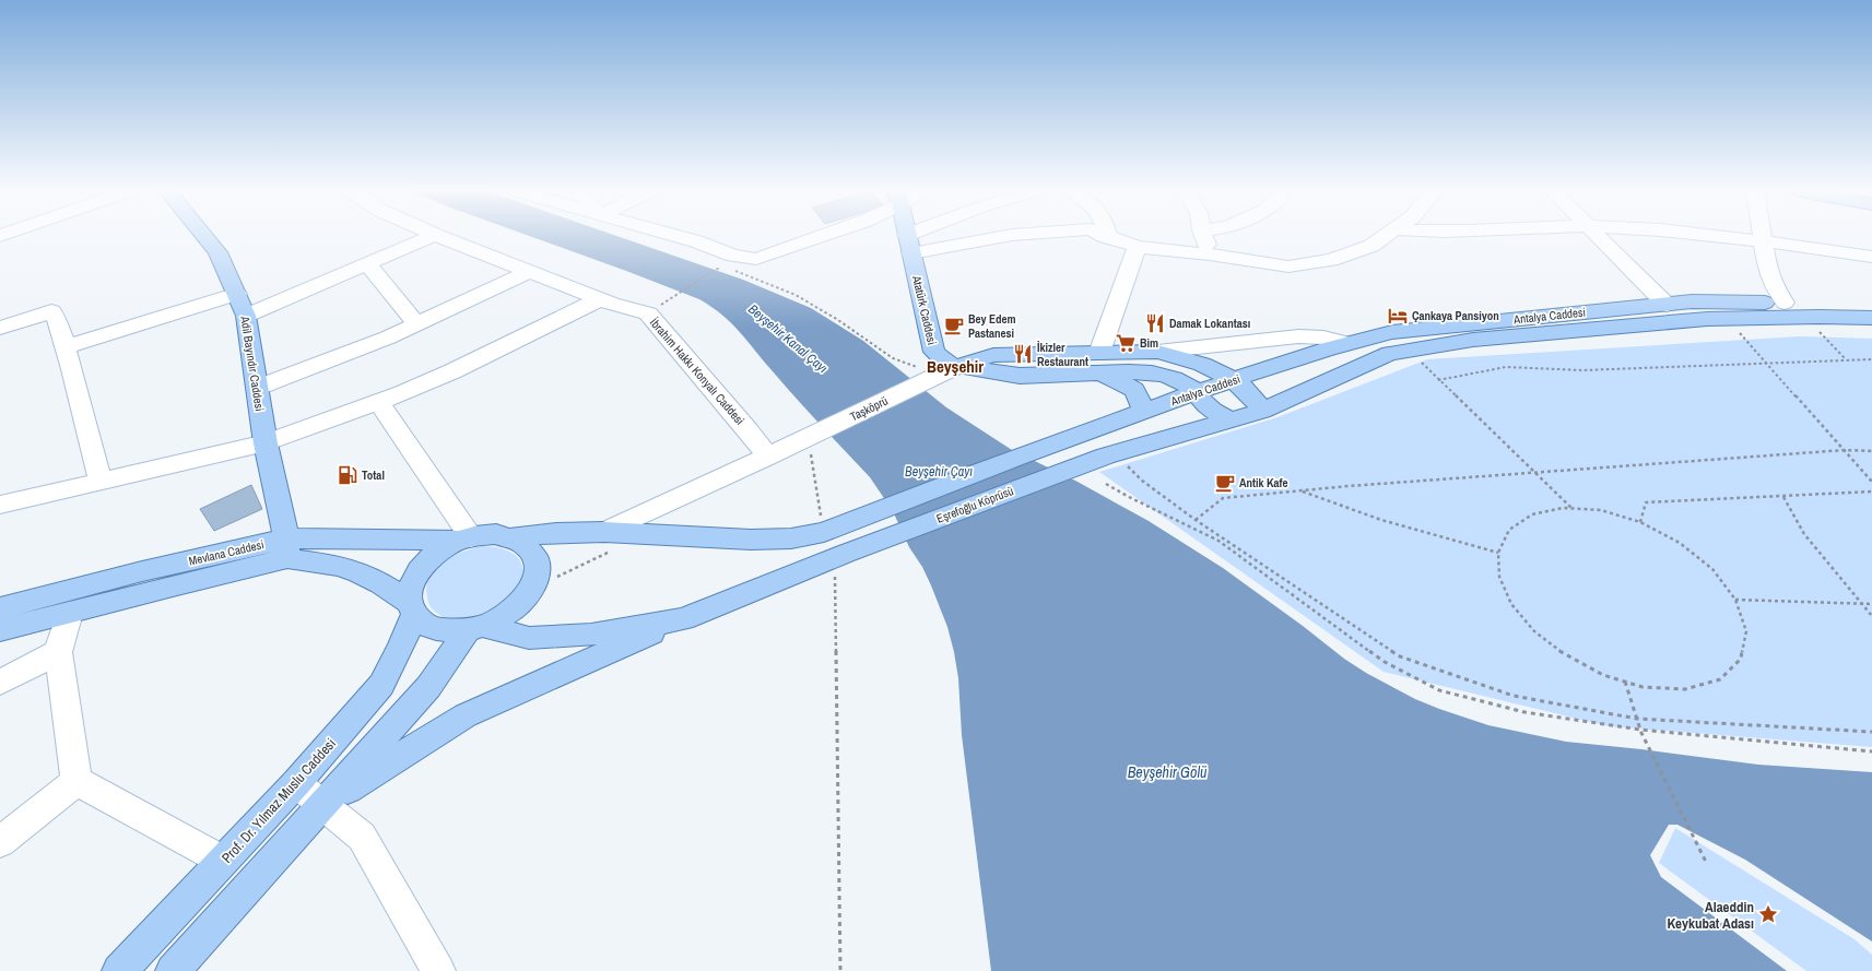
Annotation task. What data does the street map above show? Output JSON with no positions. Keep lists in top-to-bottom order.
{
  "streets": {
    "main road": [
      "Atatürk Caddesi",
      "Antalya Caddesi",
      "Adil Bayındır Caddesi",
      "Eşrefoğlu Köprüsü",
      "Mevlana Caddesi",
      "Prof. Dr. Yılmaz Muslu Caddesi"
    ],
    "street": ["İbrahim Hakkı Konyalı Caddesi", "Taşköprü"]
  },
  "crossings": [
    ["Atatürk Caddesi", "Antalya Caddesi"],
    ["Atatürk Caddesi", "Taşköprü"],
    ["Antalya Caddesi", "Eşrefoğlu Köprüsü"],
    ["Adil Bayındır Caddesi", "Mevlana Caddesi"],
    ["İbrahim Hakkı Konyalı Caddesi", "Taşköprü"],
    ["Mevlana Caddesi", "Prof. Dr. Yılmaz Muslu Caddesi"]
  ],
  "districts": ["Beyşehir"],
  "water": ["Beyşehir Kanal Çayı", "Beyşehir Çayı", "Beyşehir Gölü"],
  "places": {
    "hotel": ["Çankaya Pansiyon"],
    "restaurant": ["Damak Lokantası", "İkizler Restaurant"],
    "cafe": ["Bey Edem Pastanesi", "Antik Kafe"],
    "supermarket": ["Bim"],
    "fuel station": ["Total"],
    "place": ["Alaeddin Keykubat Adası"]
  }
}
